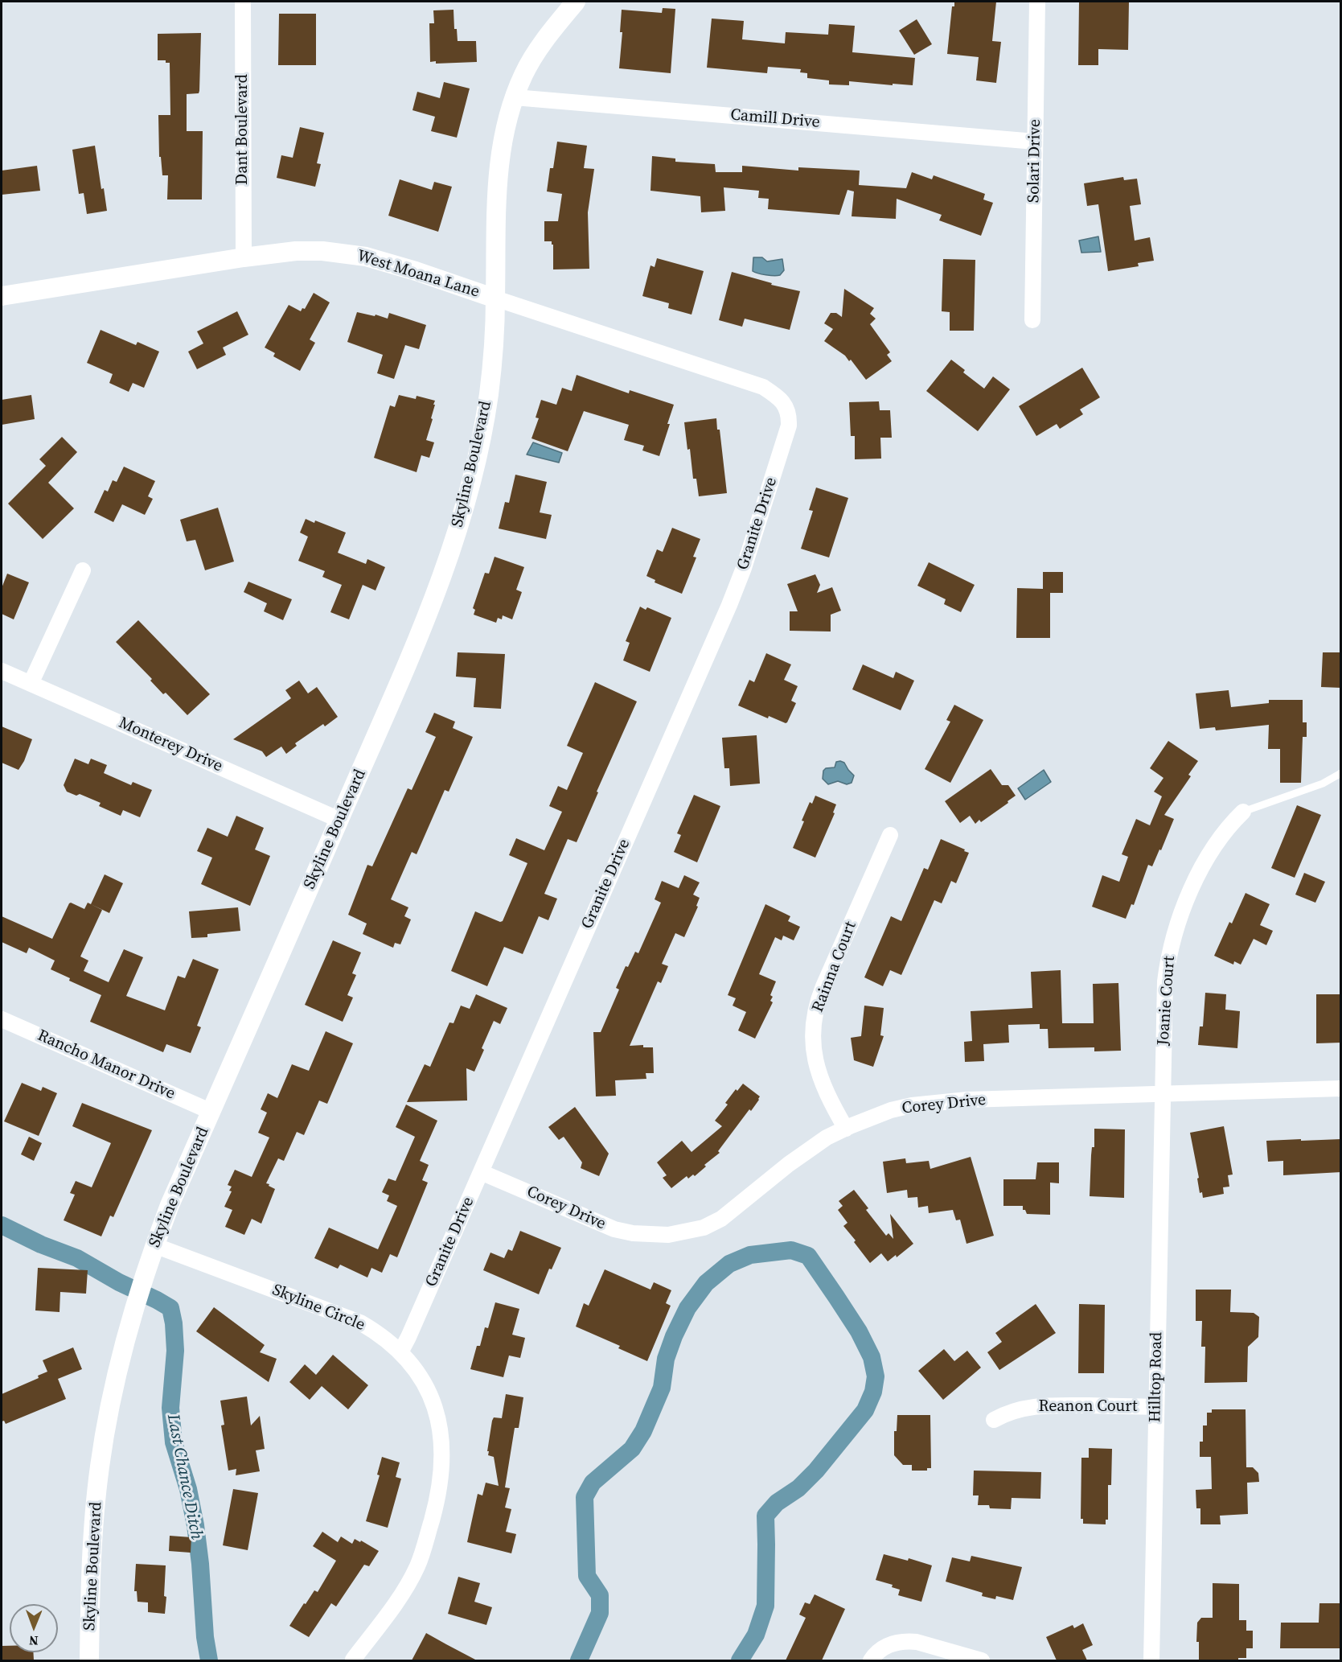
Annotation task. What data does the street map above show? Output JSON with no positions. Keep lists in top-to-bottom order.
{
  "streets": {
    "street": [
      "Camill Drive",
      "Dant Boulevard",
      "Solari Drive",
      "West Moana Lane",
      "Skyline Boulevard",
      "Granite Drive",
      "Monterey Drive",
      "Rainna Court",
      "Joanie Court",
      "Rancho Manor Drive",
      "Corey Drive",
      "Skyline Circle",
      "Hilltop Road",
      "Reanon Court"
    ]
  },
  "crossings": [
    ["Camill Drive", "Solari Drive"],
    ["Camill Drive", "Skyline Boulevard"],
    ["Dant Boulevard", "West Moana Lane"],
    ["West Moana Lane", "Skyline Boulevard"],
    ["West Moana Lane", "Granite Drive"],
    ["Skyline Boulevard", "Monterey Drive"],
    ["Skyline Boulevard", "Rancho Manor Drive"],
    ["Skyline Boulevard", "Skyline Circle"],
    ["Granite Drive", "Corey Drive"],
    ["Granite Drive", "Skyline Circle"],
    ["Rainna Court", "Corey Drive"],
    ["Joanie Court", "Corey Drive"],
    ["Joanie Court", "Hilltop Road"],
    ["Corey Drive", "Hilltop Road"],
    ["Hilltop Road", "Reanon Court"]
  ],
  "water": ["Last Chance Ditch"],
  "north": "bottom"
}
